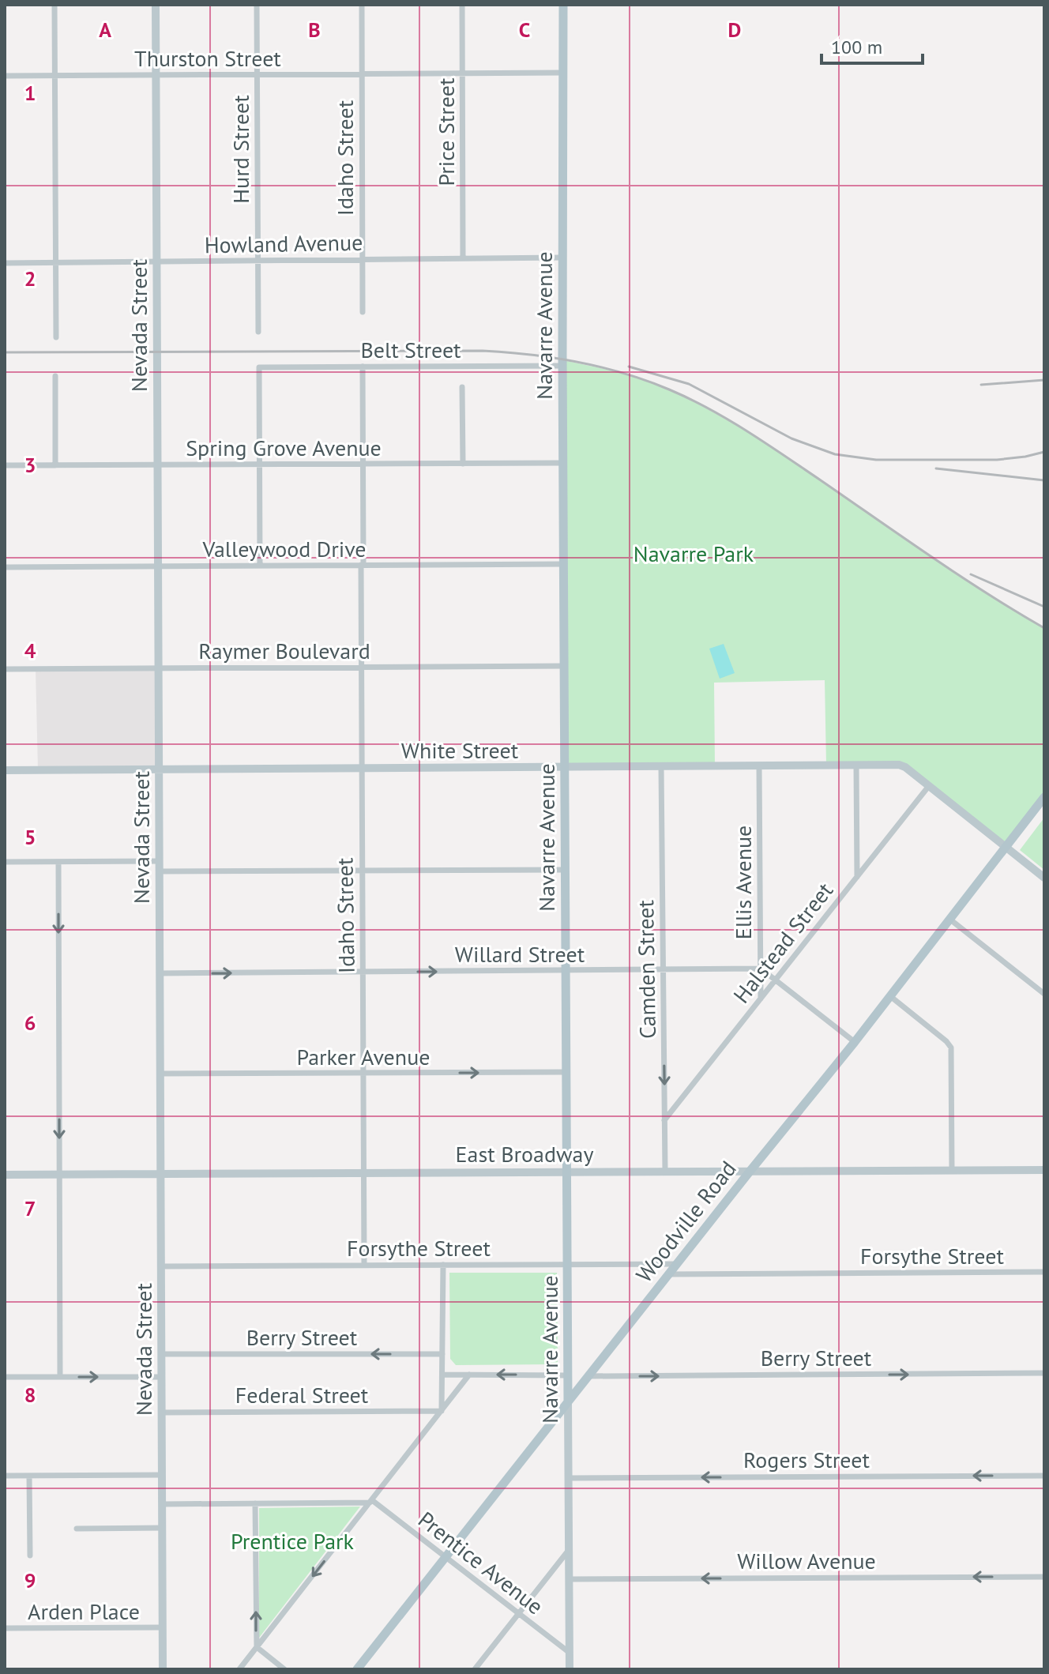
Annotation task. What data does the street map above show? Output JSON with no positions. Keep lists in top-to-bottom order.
{
  "streets": {
    "main road": ["Navarre Avenue", "Woodville Road"],
    "street": [
      "Thurston Street",
      "Price Street",
      "Hurd Street",
      "Idaho Street",
      "Howland Avenue",
      "Nevada Street",
      "Belt Street",
      "Spring Grove Avenue",
      "Valleywood Drive",
      "Raymer Boulevard",
      "White Street",
      "Ellis Avenue",
      "Halstead Street",
      "Willard Street",
      "Camden Street",
      "Parker Avenue",
      "East Broadway",
      "Forsythe Street",
      "Berry Street",
      "Federal Street",
      "Rogers Street",
      "Willow Avenue",
      "Prentice Avenue",
      "Arden Place"
    ]
  },
  "crossings": [
    ["Thurston Street", "Price Street"],
    ["Thurston Street", "Hurd Street"],
    ["Thurston Street", "Idaho Street"],
    ["Thurston Street", "Nevada Street"],
    ["Thurston Street", "Navarre Avenue"],
    ["Price Street", "Howland Avenue"],
    ["Hurd Street", "Howland Avenue"],
    ["Idaho Street", "Howland Avenue"],
    ["Idaho Street", "Belt Street"],
    ["Idaho Street", "Spring Grove Avenue"],
    ["Idaho Street", "Valleywood Drive"],
    ["Idaho Street", "Raymer Boulevard"],
    ["Idaho Street", "White Street"],
    ["Idaho Street", "Willard Street"],
    ["Idaho Street", "Parker Avenue"],
    ["Idaho Street", "East Broadway"],
    ["Idaho Street", "Forsythe Street"],
    ["Howland Avenue", "Nevada Street"],
    ["Howland Avenue", "Navarre Avenue"],
    ["Nevada Street", "Spring Grove Avenue"],
    ["Nevada Street", "Valleywood Drive"],
    ["Nevada Street", "Raymer Boulevard"],
    ["Nevada Street", "White Street"],
    ["Nevada Street", "Willard Street"],
    ["Nevada Street", "Parker Avenue"],
    ["Nevada Street", "East Broadway"],
    ["Nevada Street", "Forsythe Street"],
    ["Nevada Street", "Berry Street"],
    ["Nevada Street", "Federal Street"],
    ["Nevada Street", "Arden Place"],
    ["Navarre Avenue", "Belt Street"],
    ["Navarre Avenue", "Spring Grove Avenue"],
    ["Navarre Avenue", "Valleywood Drive"],
    ["Navarre Avenue", "Raymer Boulevard"],
    ["Navarre Avenue", "White Street"],
    ["Navarre Avenue", "Willard Street"],
    ["Navarre Avenue", "Parker Avenue"],
    ["Navarre Avenue", "East Broadway"],
    ["Navarre Avenue", "Woodville Road"],
    ["Navarre Avenue", "Forsythe Street"],
    ["Navarre Avenue", "Rogers Street"],
    ["Navarre Avenue", "Willow Avenue"],
    ["Navarre Avenue", "Prentice Avenue"],
    ["Belt Street", "Spring Grove Avenue"],
    ["White Street", "Ellis Avenue"],
    ["White Street", "Halstead Street"],
    ["White Street", "Camden Street"],
    ["Ellis Avenue", "Halstead Street"],
    ["Ellis Avenue", "Willard Street"],
    ["Halstead Street", "Camden Street"],
    ["Willard Street", "Camden Street"],
    ["Camden Street", "East Broadway"],
    ["East Broadway", "Woodville Road"],
    ["Woodville Road", "Forsythe Street"],
    ["Woodville Road", "Berry Street"],
    ["Woodville Road", "Prentice Avenue"]
  ],
  "one_way": [
    "Willard Street",
    "Camden Street",
    "Parker Avenue",
    "Rogers Street",
    "Willow Avenue"
  ],
  "parks": ["Navarre Park", "Prentice Park"],
  "scale_bar": "100 m",
  "grid": {
    "columns": [
      "A",
      "B",
      "C",
      "D"
    ],
    "rows": [
      "1",
      "2",
      "3",
      "4",
      "5",
      "6",
      "7",
      "8",
      "9"
    ]
  }
}
